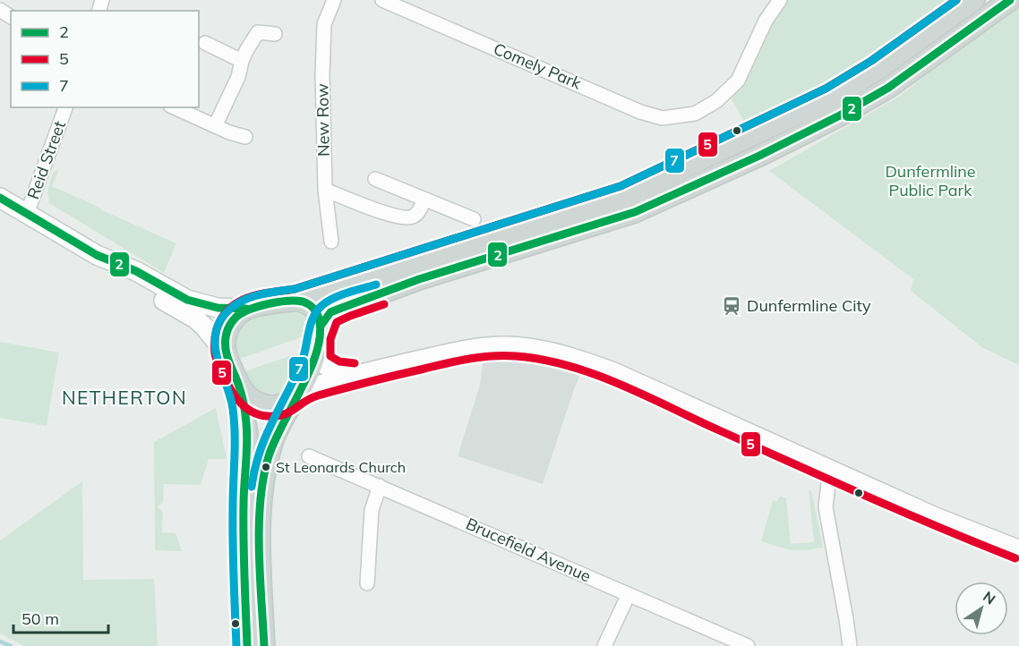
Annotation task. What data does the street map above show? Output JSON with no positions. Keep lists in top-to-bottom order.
{
  "streets": {
    "street": [
      "Comely Park",
      "New Row",
      "Reid Street",
      "Brucefield Avenue"
    ]
  },
  "districts": ["NETHERTON"],
  "parks": ["Dunfermline Public Park"],
  "places": {
    "station": ["Dunfermline City"],
    "other": ["St Leonards Church"]
  },
  "lines": ["transit line 2", "transit line 5", "transit line 7"],
  "legend": ["2", "5", "7"],
  "scale_bar": "50 m",
  "north": "top right"
}
